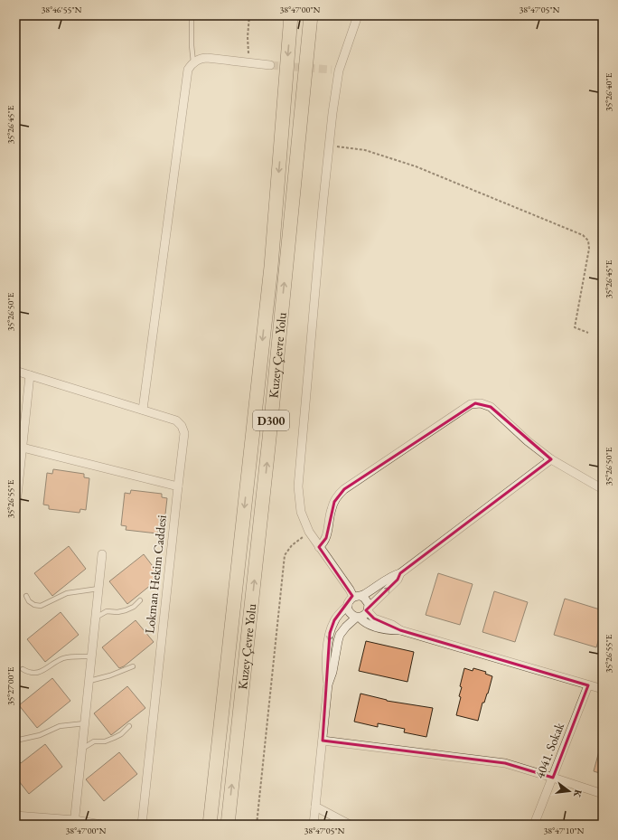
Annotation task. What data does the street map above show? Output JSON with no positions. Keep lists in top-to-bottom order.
{
  "streets": {
    "highway": ["Kuzey Çevre Yolu", "D300"],
    "street": ["Lokman Hekim Caddesi", "4041. Sokak"]
  },
  "north": "right",
  "coordinates": [
    "38°46'55\"N",
    "38°47'00\"N",
    "38°47'05\"N",
    "35°26'40\"E",
    "35°26'45\"E",
    "35°26'50\"E",
    "35°26'55\"E",
    "35°27'00\"E",
    "38°47'10\"N"
  ]
}
